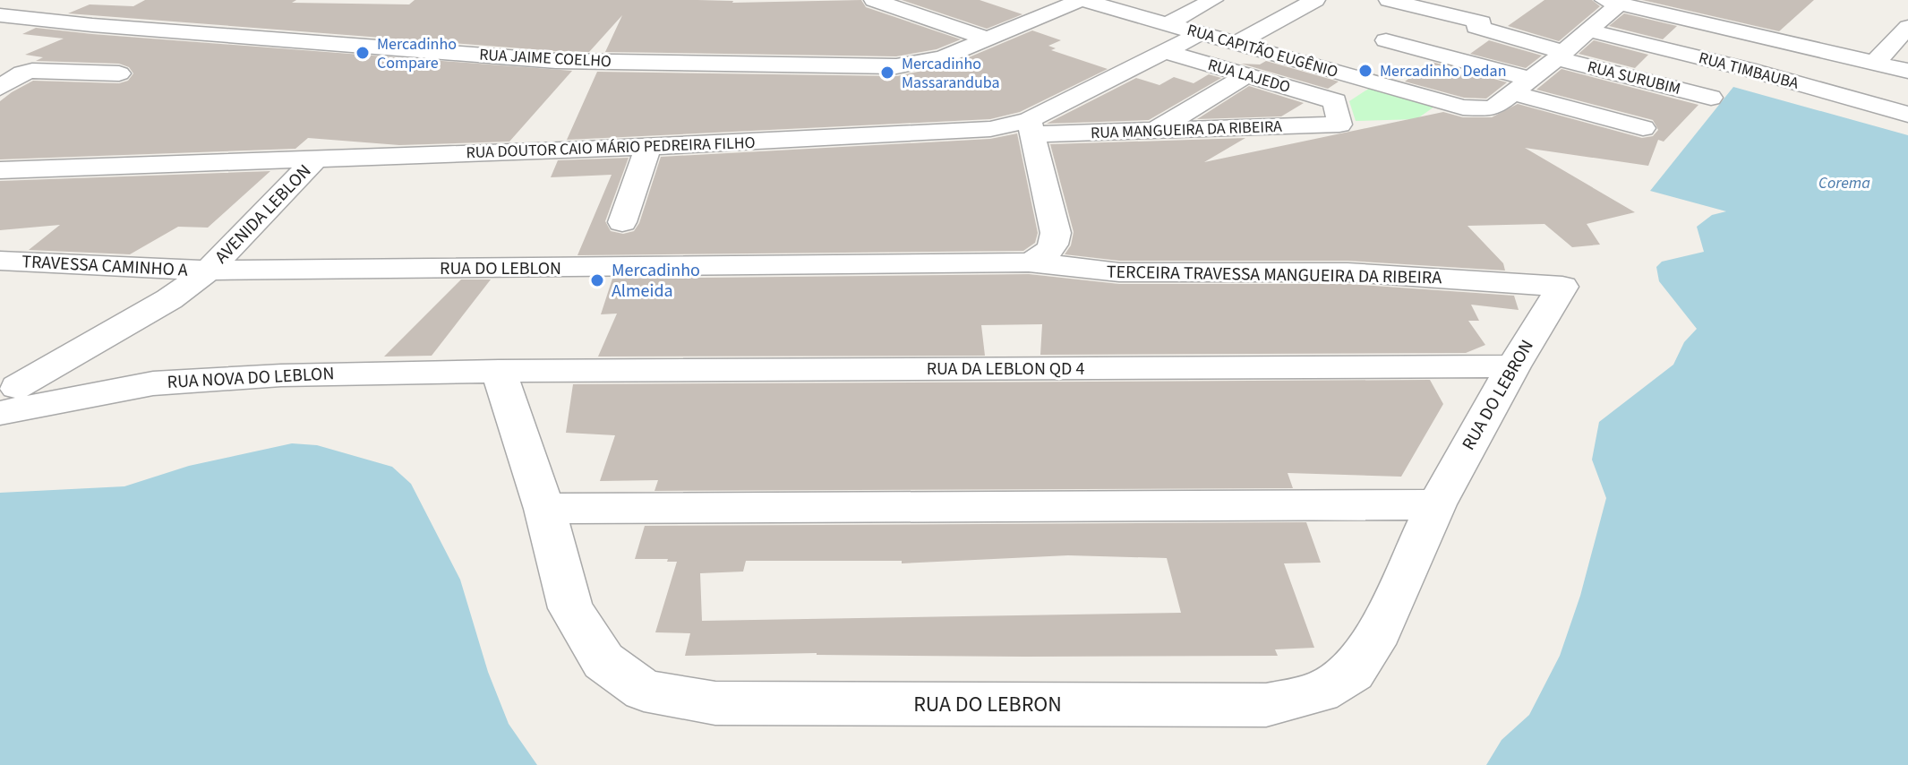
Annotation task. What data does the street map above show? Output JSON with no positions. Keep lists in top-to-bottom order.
{
  "streets": {
    "street": [
      "RUA CAPITÃO EUGÊNIO",
      "RUA JAIME COELHO",
      "RUA TIMBAUBA",
      "RUA LAJEDO",
      "RUA SURUBIM",
      "RUA MANGUEIRA DA RIBEIRA",
      "RUA DOUTOR CAIO MÁRIO PEDREIRA FILHO",
      "AVENIDA LEBLON",
      "TRAVESSA CAMINHO A",
      "RUA DO LEBLON",
      "TERCEIRA TRAVESSA MANGUEIRA DA RIBEIRA",
      "RUA DA LEBLON QD 4",
      "RUA NOVA DO LEBLON",
      "RUA DO LEBRON"
    ]
  },
  "crossings": [
    ["RUA CAPITÃO EUGÊNIO", "RUA JAIME COELHO"],
    ["RUA CAPITÃO EUGÊNIO", "RUA LAJEDO"],
    ["RUA CAPITÃO EUGÊNIO", "RUA MANGUEIRA DA RIBEIRA"],
    ["RUA CAPITÃO EUGÊNIO", "RUA DOUTOR CAIO MÁRIO PEDREIRA FILHO"],
    ["RUA LAJEDO", "RUA MANGUEIRA DA RIBEIRA"],
    ["RUA LAJEDO", "RUA DOUTOR CAIO MÁRIO PEDREIRA FILHO"],
    ["RUA MANGUEIRA DA RIBEIRA", "RUA DOUTOR CAIO MÁRIO PEDREIRA FILHO"],
    ["RUA DOUTOR CAIO MÁRIO PEDREIRA FILHO", "AVENIDA LEBLON"],
    ["AVENIDA LEBLON", "TRAVESSA CAMINHO A"],
    ["AVENIDA LEBLON", "RUA DO LEBLON"],
    ["TRAVESSA CAMINHO A", "RUA DO LEBLON"],
    ["RUA DO LEBLON", "TERCEIRA TRAVESSA MANGUEIRA DA RIBEIRA"],
    ["TERCEIRA TRAVESSA MANGUEIRA DA RIBEIRA", "RUA DO LEBRON"],
    ["RUA DA LEBLON QD 4", "RUA NOVA DO LEBLON"],
    ["RUA DA LEBLON QD 4", "RUA DO LEBRON"],
    ["RUA NOVA DO LEBLON", "RUA DO LEBRON"]
  ],
  "water": ["Corema"],
  "places": [
    "Mercadinho Compare",
    "Mercadinho Dedan",
    "Mercadinho Massaranduba",
    "Mercadinho Almeida"
  ]
}
